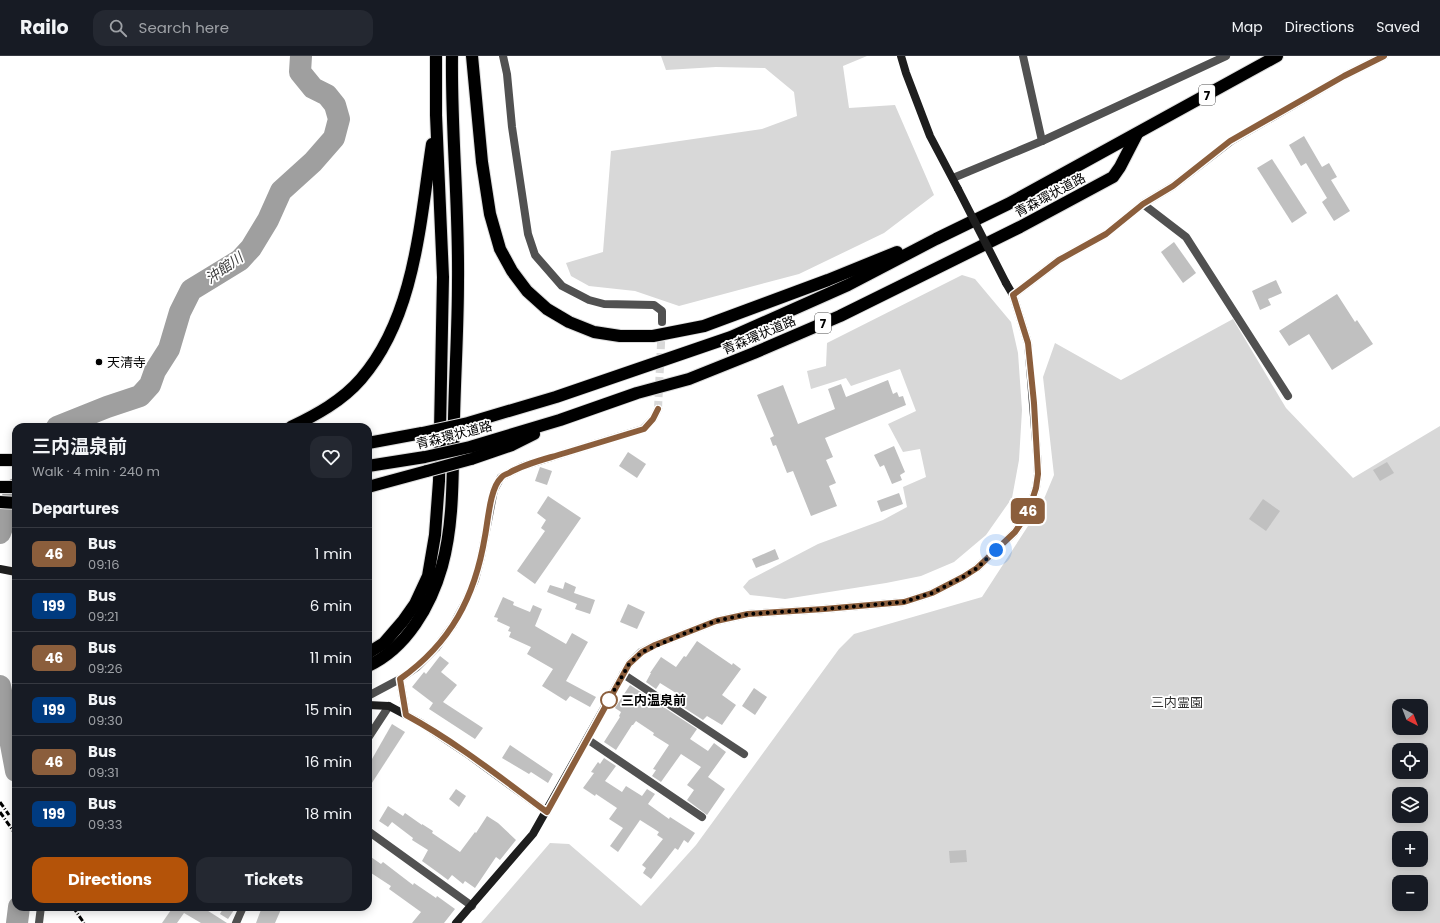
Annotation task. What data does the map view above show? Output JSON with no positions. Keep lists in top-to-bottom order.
{
  "streets": {
    "highway": ["7", "青森環状道路"]
  },
  "water": ["沖館川"],
  "parks": ["三内霊園"],
  "places": ["天清寺", "三内温泉前"],
  "lines": ["bus line 46"],
  "north": "bottom right",
  "page": {
    "header": "Railo",
    "search": "Search here",
    "nav": ["Map", "Directions", "Saved"],
    "on_map": "46",
    "heading": [
      ["三内温泉前", "Walk · 4 min · 240 m"],
      "Departures"
    ],
    "list": [
      {
        "mark": "46",
        "name": "Bus",
        "note": "09:16",
        "value": "1 min"
      },
      {
        "mark": "199",
        "name": "Bus",
        "note": "09:21",
        "value": "6 min"
      },
      {
        "mark": "46",
        "name": "Bus",
        "note": "09:26",
        "value": "11 min"
      },
      {
        "mark": "199",
        "name": "Bus",
        "note": "09:30",
        "value": "15 min"
      },
      {
        "mark": "46",
        "name": "Bus",
        "note": "09:31",
        "value": "16 min"
      },
      {
        "mark": "199",
        "name": "Bus",
        "note": "09:33",
        "value": "18 min"
      }
    ],
    "map_buttons": ["+", "−"],
    "buttons": ["Directions", "Tickets"]
  }
}
